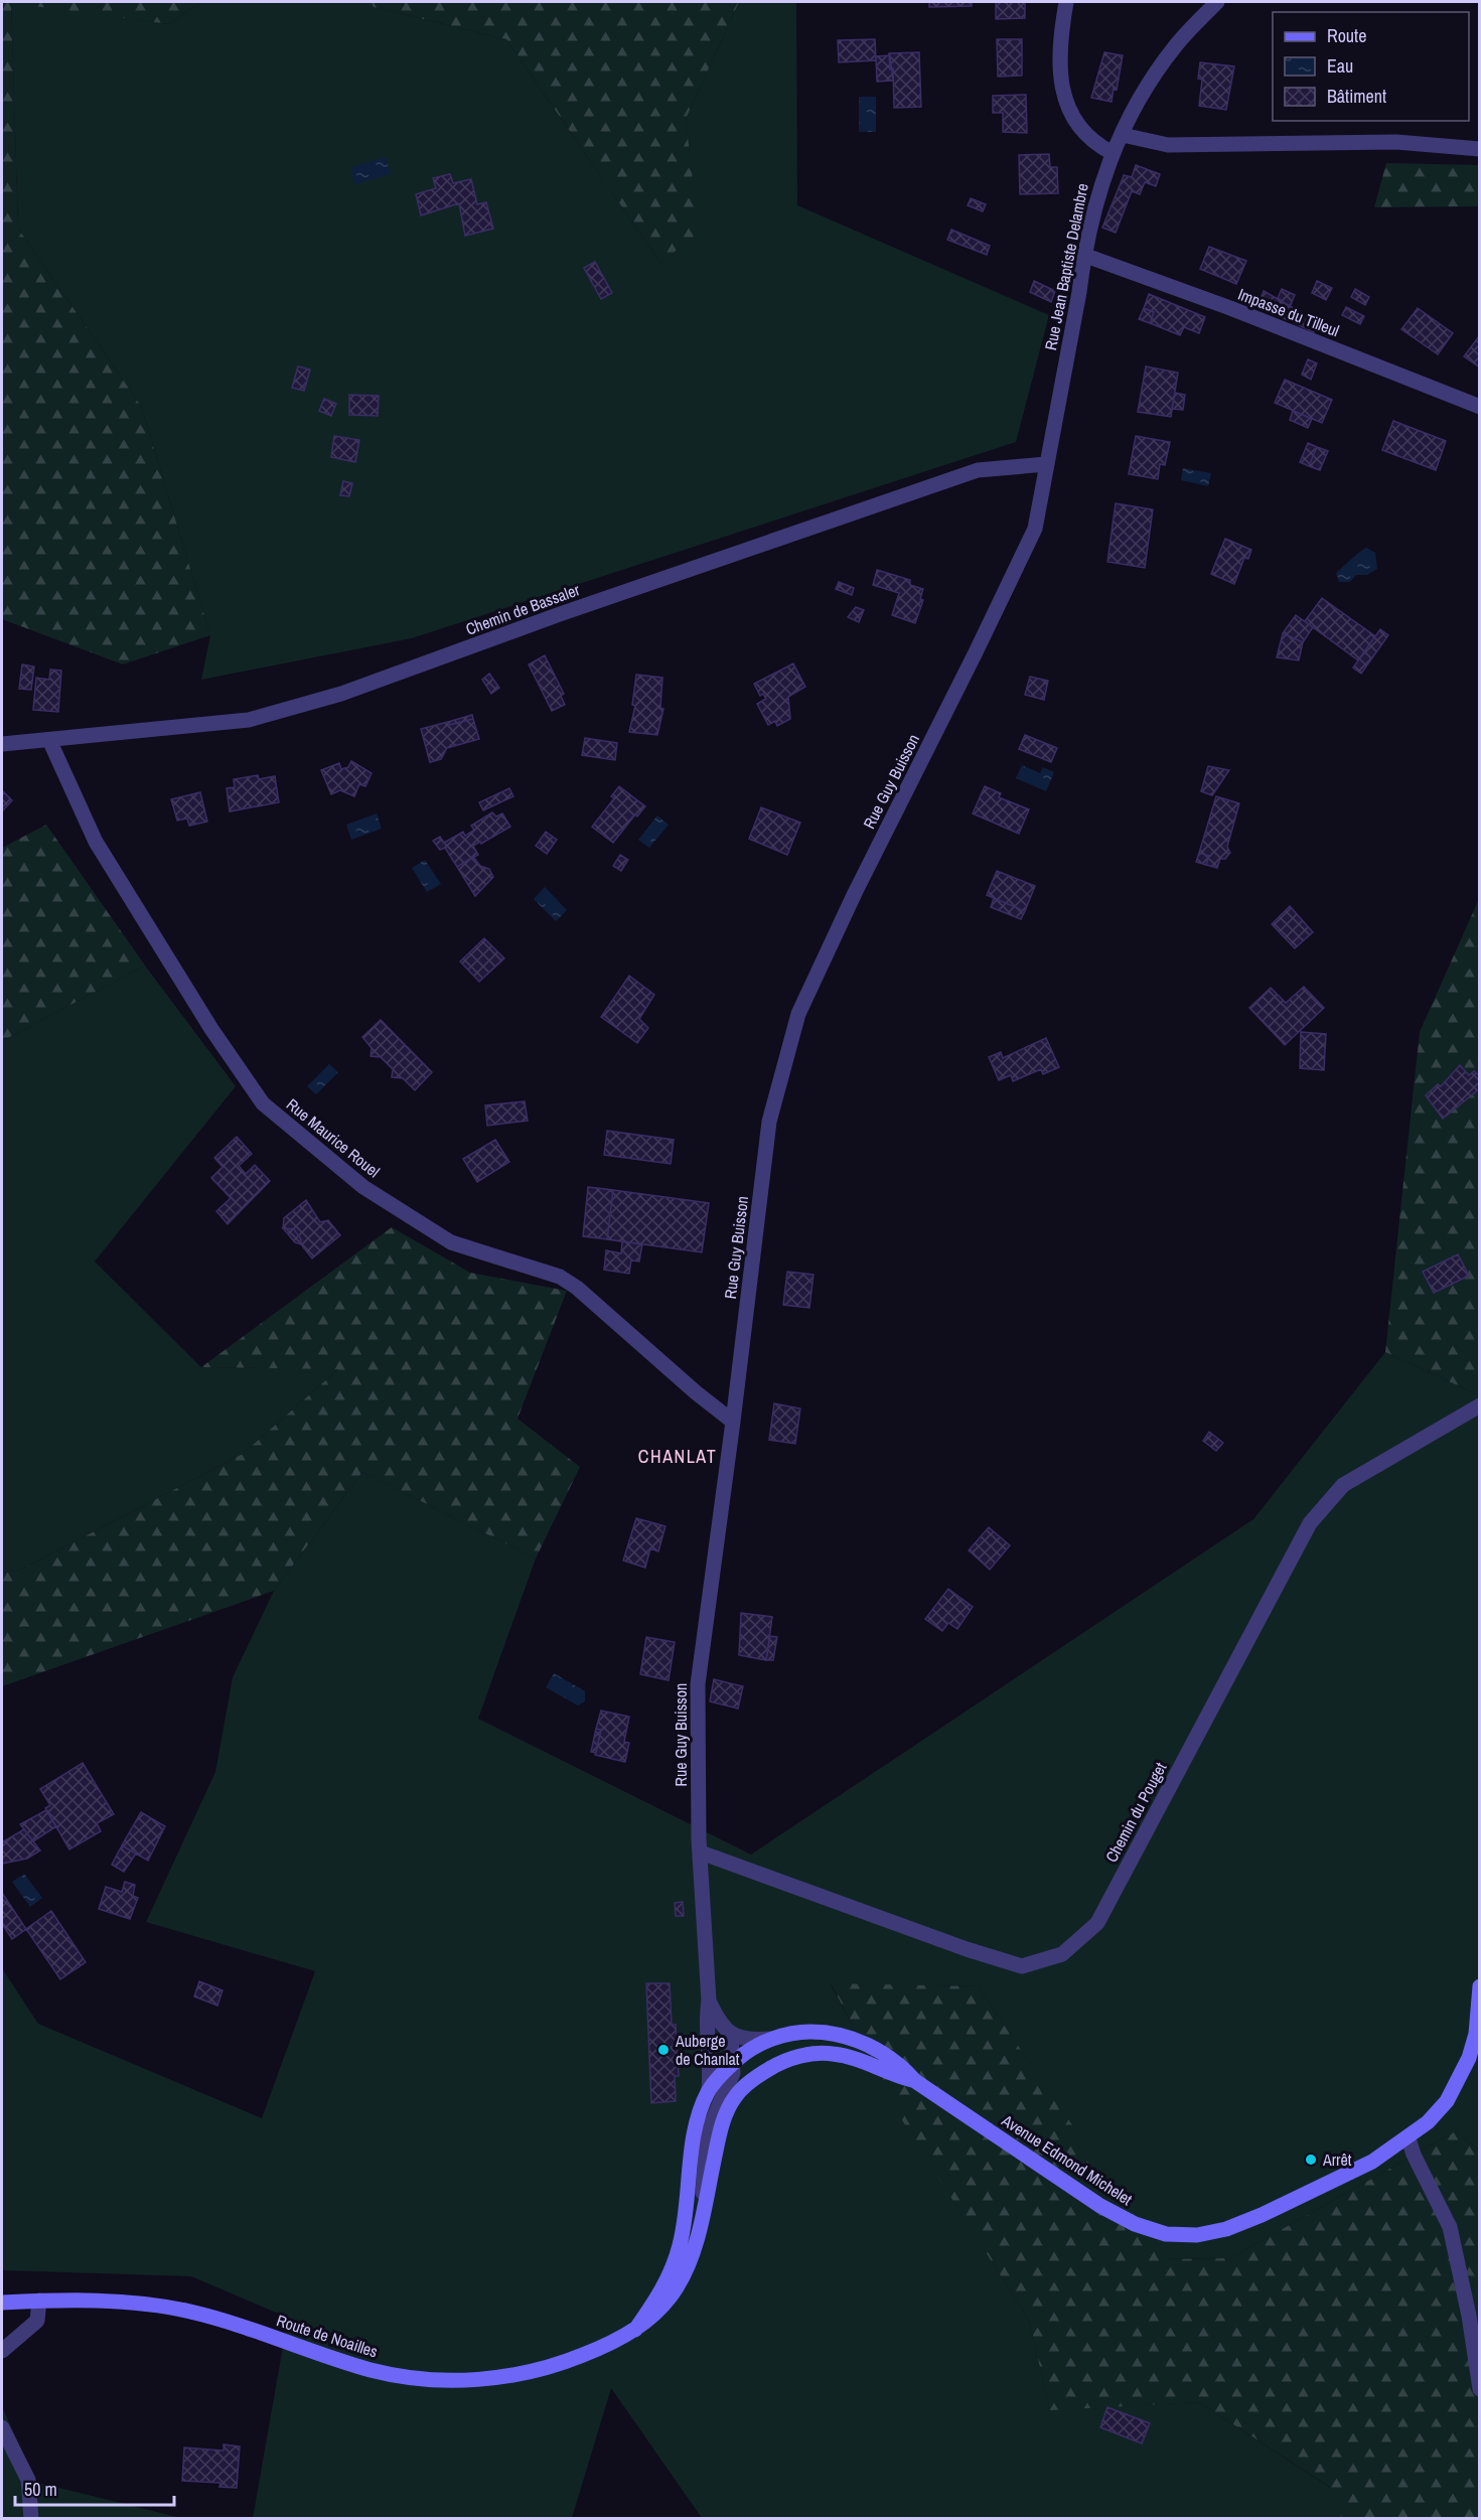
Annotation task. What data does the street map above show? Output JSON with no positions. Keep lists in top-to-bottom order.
{
  "streets": {
    "main road": ["Avenue Edmond Michelet", "Route de Noailles"],
    "street": [
      "Rue Jean Baptiste Delambre",
      "Impasse du Tilleul",
      "Chemin de Bassaler",
      "Rue Guy Buisson",
      "Rue Maurice Rouel",
      "Chemin du Pouget"
    ]
  },
  "crossings": [
    ["Rue Jean Baptiste Delambre", "Impasse du Tilleul"],
    ["Rue Jean Baptiste Delambre", "Chemin de Bassaler"],
    ["Rue Jean Baptiste Delambre", "Rue Guy Buisson"],
    ["Chemin de Bassaler", "Rue Guy Buisson"],
    ["Chemin de Bassaler", "Rue Maurice Rouel"],
    ["Rue Guy Buisson", "Rue Maurice Rouel"],
    ["Rue Guy Buisson", "Chemin du Pouget"],
    ["Rue Guy Buisson", "Route de Noailles"],
    ["Avenue Edmond Michelet", "Route de Noailles"]
  ],
  "districts": ["CHANLAT"],
  "places": ["Auberge de Chanlat", "Arrêt"],
  "legend": ["Route", "Eau", "Bâtiment"],
  "scale_bar": "50 m"
}
